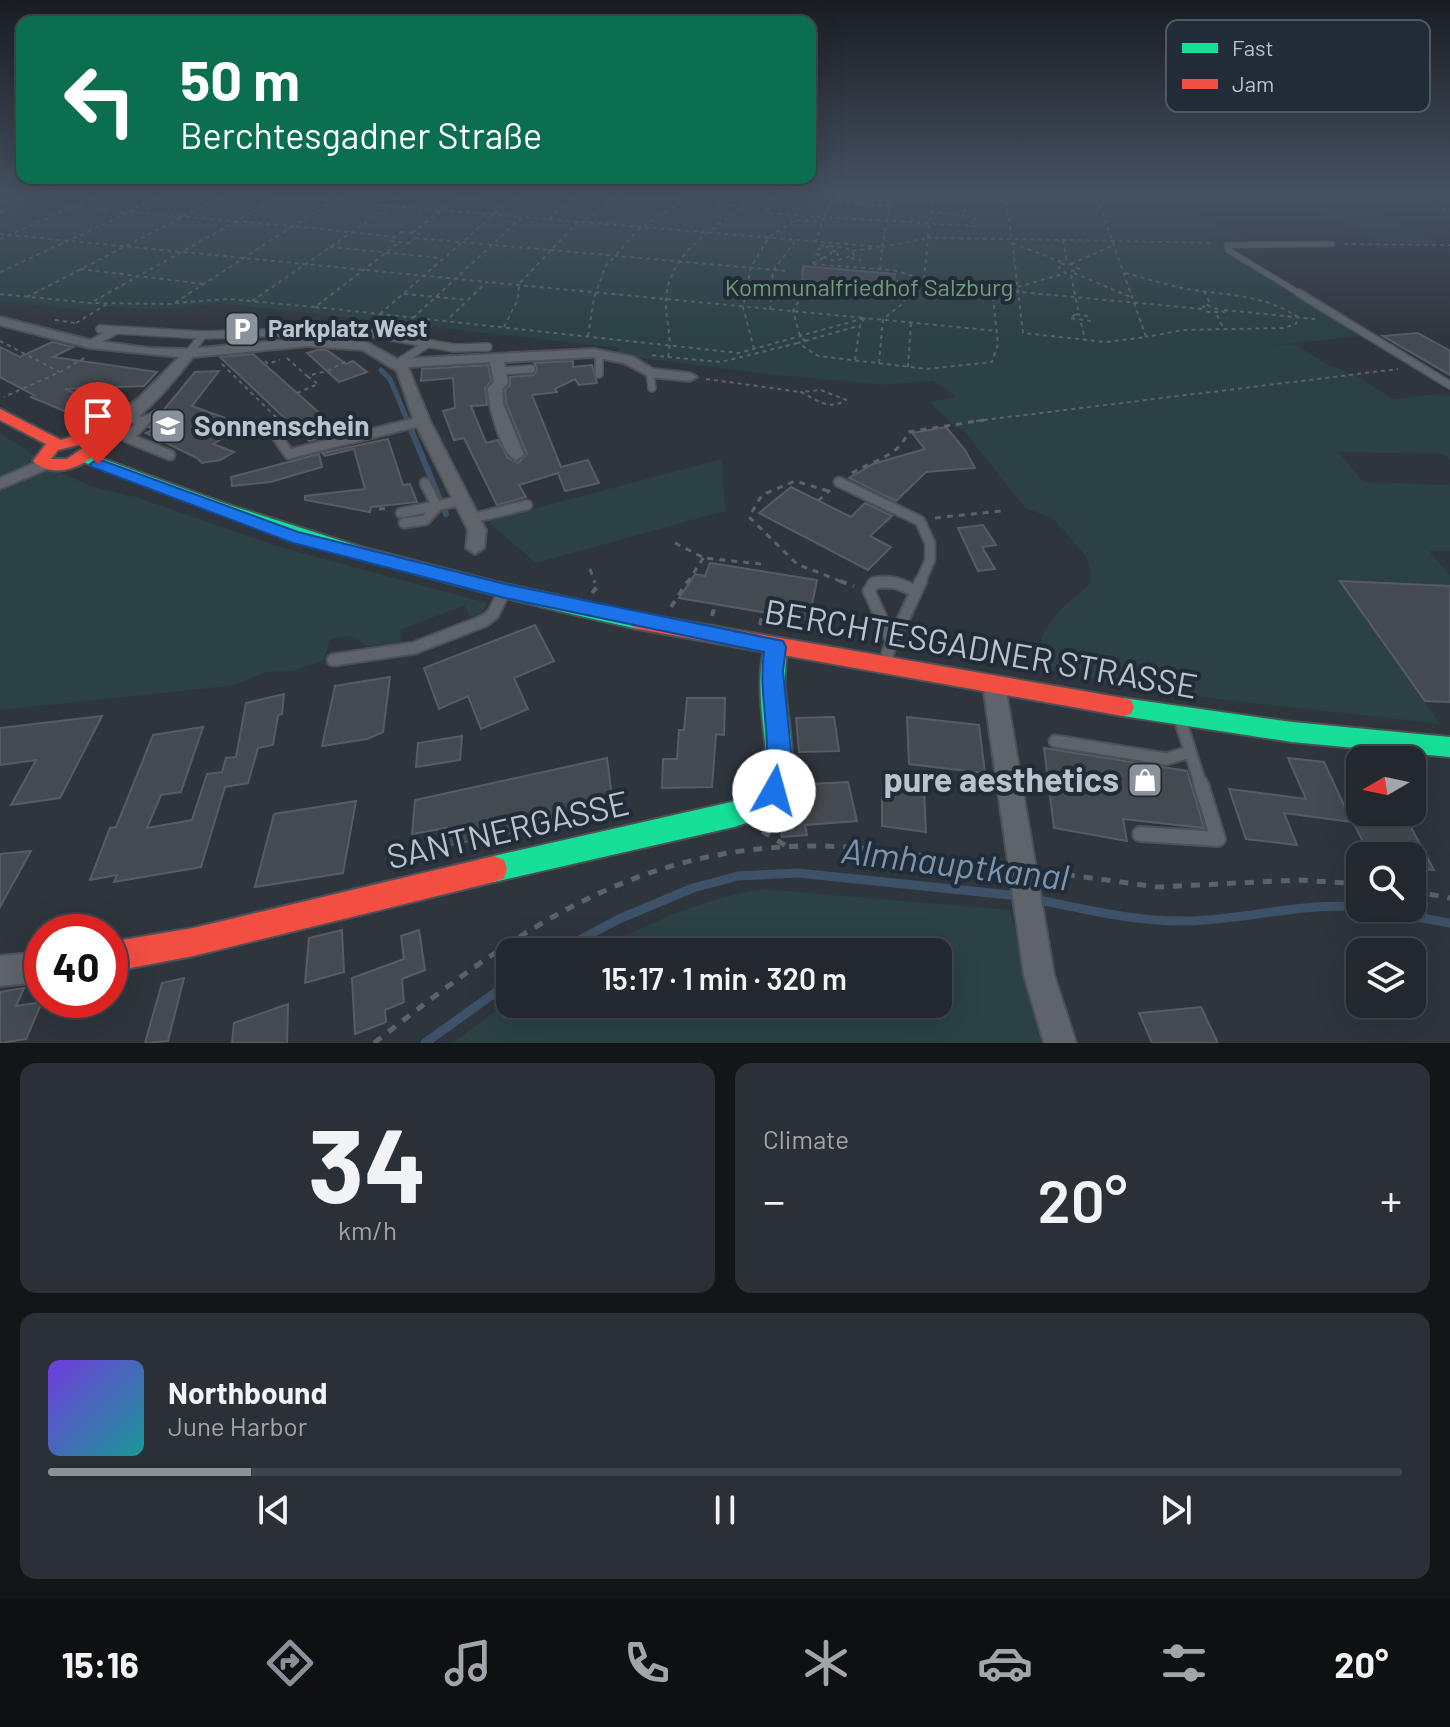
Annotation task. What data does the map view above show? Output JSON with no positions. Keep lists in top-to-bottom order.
{
  "streets": {
    "main road": ["BERCHTESGADNER STRASSE", "SANTNERGASSE"]
  },
  "crossings": [
    ["BERCHTESGADNER STRASSE", "SANTNERGASSE"]
  ],
  "water": ["Almhauptkanal"],
  "parks": ["Kommunalfriedhof Salzburg"],
  "places": {
    "parking": ["Parkplatz West"],
    "school or university": ["Sonnenschein"],
    "shop": ["pure aesthetics"]
  },
  "legend": ["Fast", "Jam"],
  "north": "left",
  "page": {
    "turn": ["50 m", "Berchtesgadner Straße"],
    "limit": "40",
    "trip": "15:17 · 1 min · 320 m",
    "tile": [
      ["34", "km/h"],
      "Climate"
    ],
    "heat": ["−", "20°", "+"],
    "song": ["Northbound", "June Harbor"],
    "tabs": ["15:16", "20°"]
  }
}
